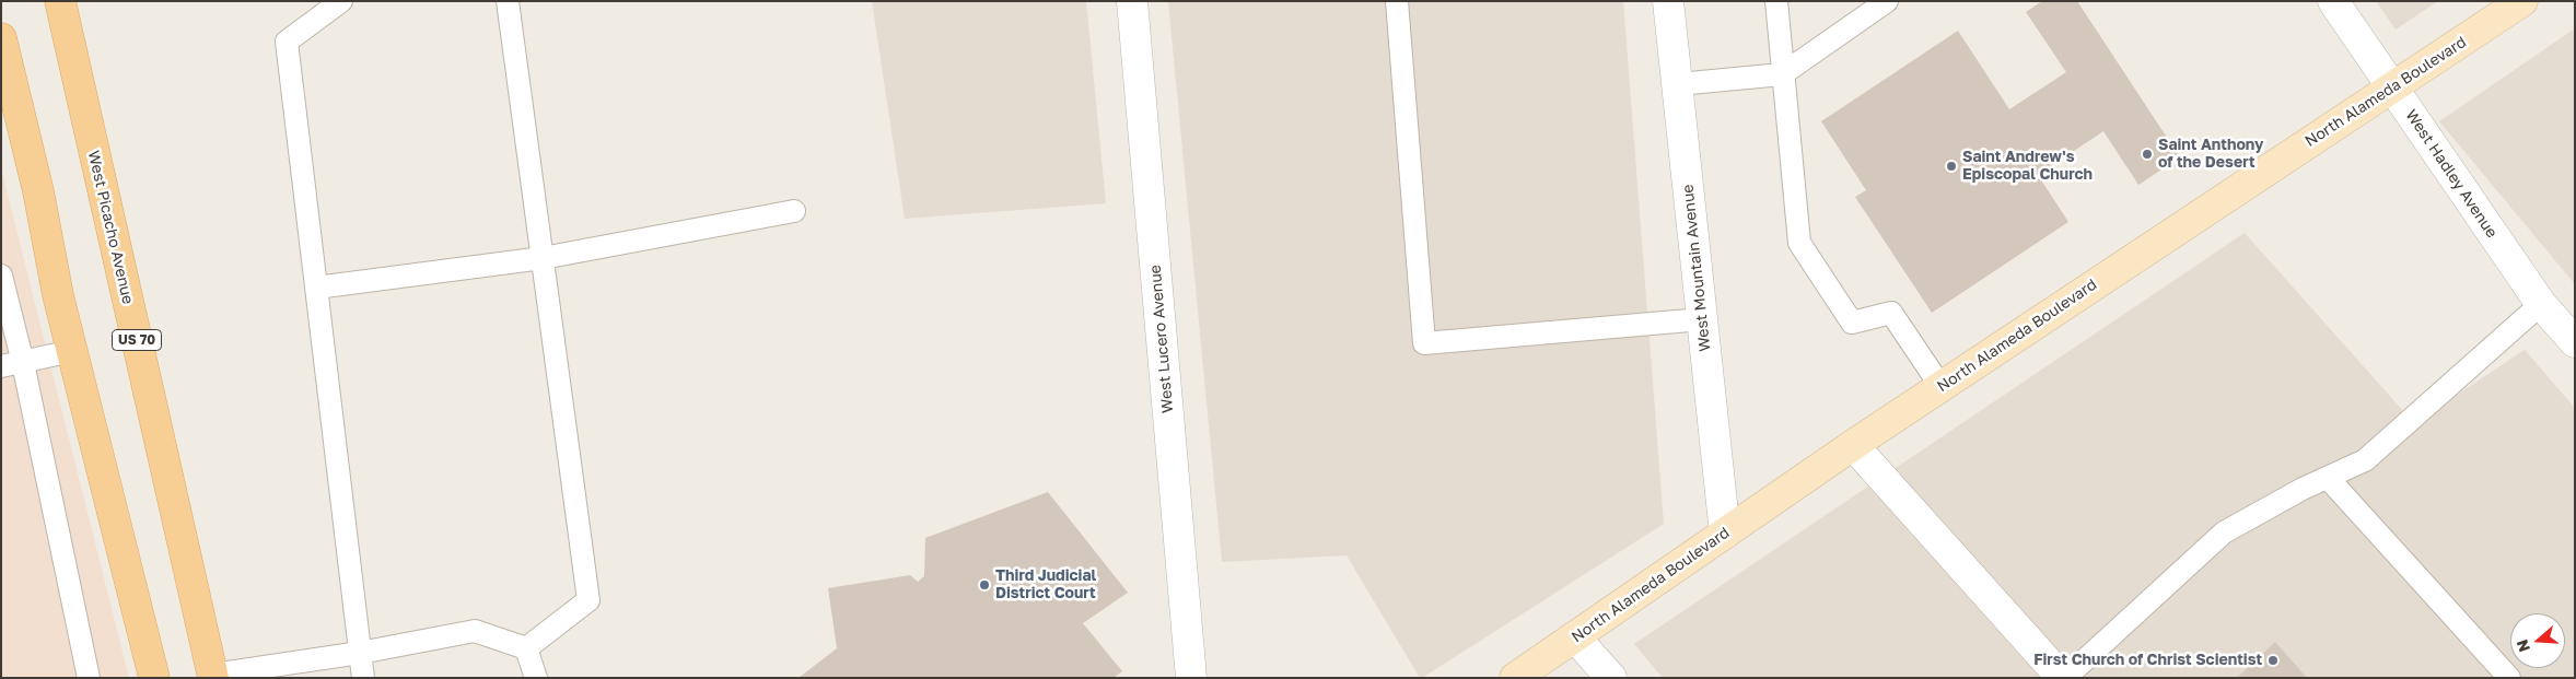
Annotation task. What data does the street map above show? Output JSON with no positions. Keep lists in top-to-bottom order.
{
  "streets": {
    "main road": ["North Alameda Boulevard", "West Picacho Avenue", "US 70"],
    "street": ["West Hadley Avenue", "West Mountain Avenue", "West Lucero Avenue"]
  },
  "crossings": [
    ["North Alameda Boulevard", "West Hadley Avenue"],
    ["North Alameda Boulevard", "West Mountain Avenue"]
  ],
  "places": [
    "Saint Anthony of the Desert",
    "Saint Andrew's Episcopal Church",
    "Third Judicial District Court",
    "First Church of Christ Scientist"
  ],
  "north": "left"
}
